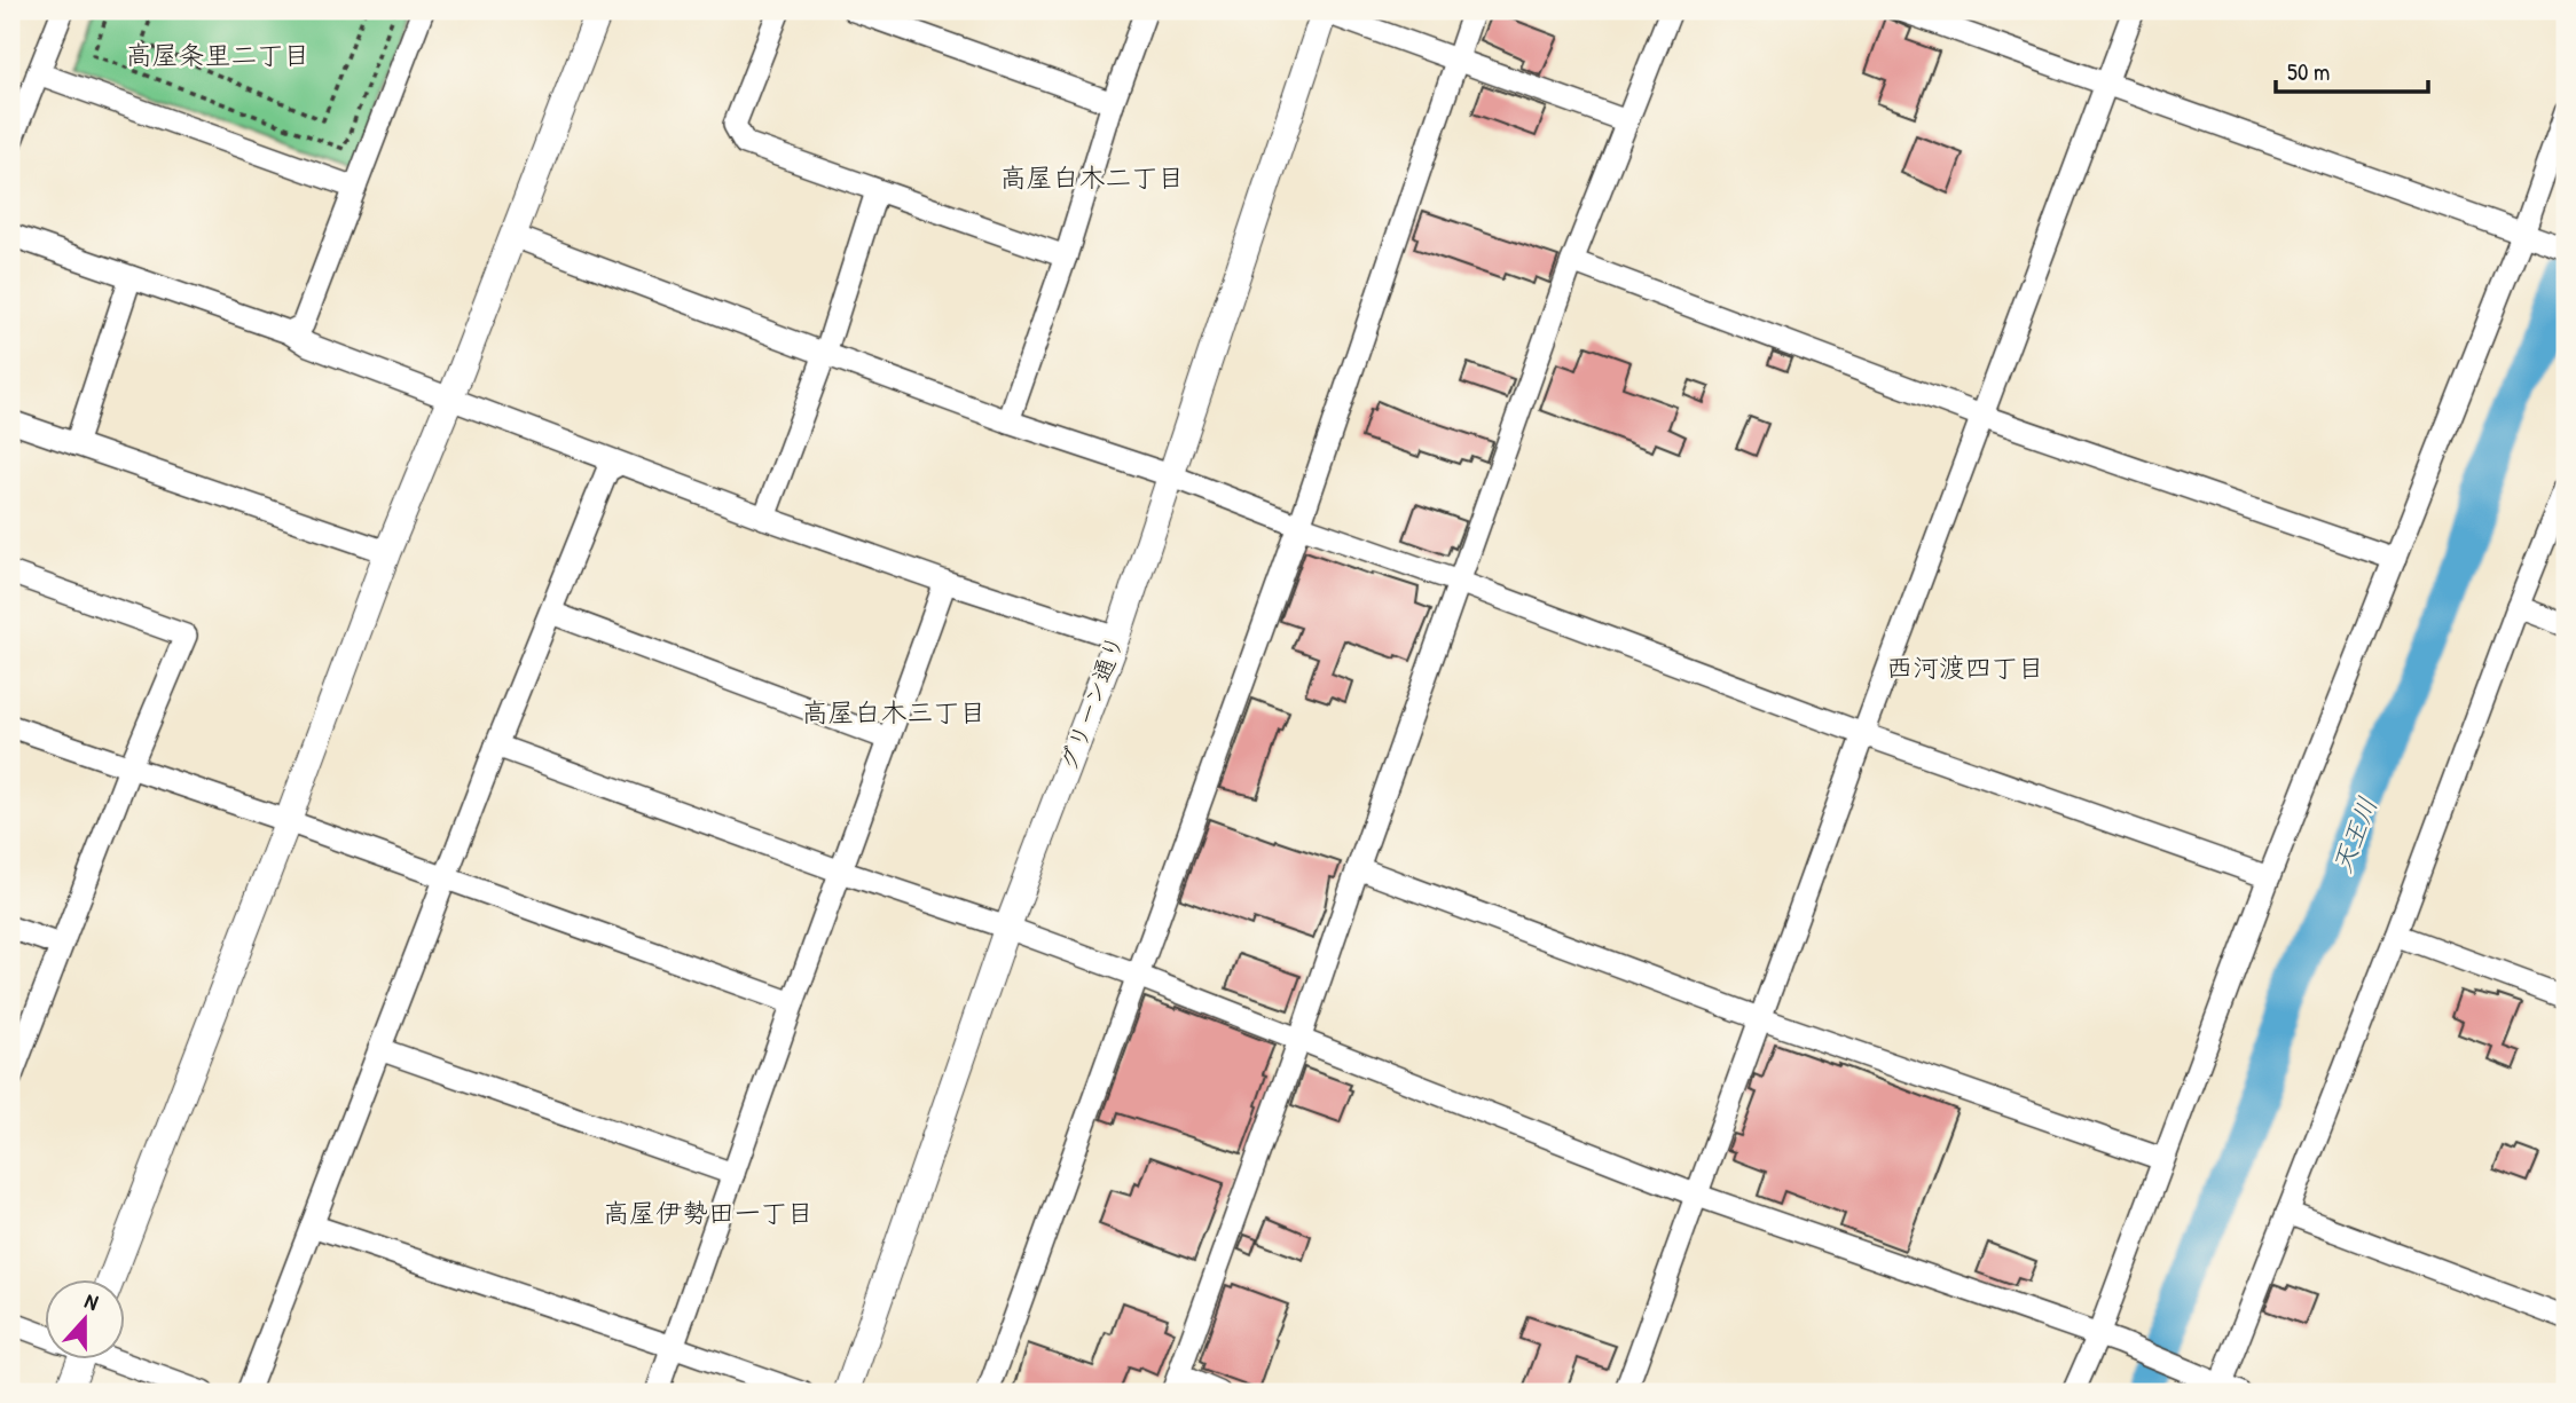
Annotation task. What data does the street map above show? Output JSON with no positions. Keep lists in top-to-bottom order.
{
  "streets": {
    "street": ["グリーン通り"]
  },
  "districts": [
    "高屋条里二丁目",
    "高屋白木二丁目",
    "西河渡四丁目",
    "高屋白木三丁目",
    "高屋伊勢田一丁目"
  ],
  "water": ["天王川"],
  "scale_bar": "50 m",
  "north": "top"
}
